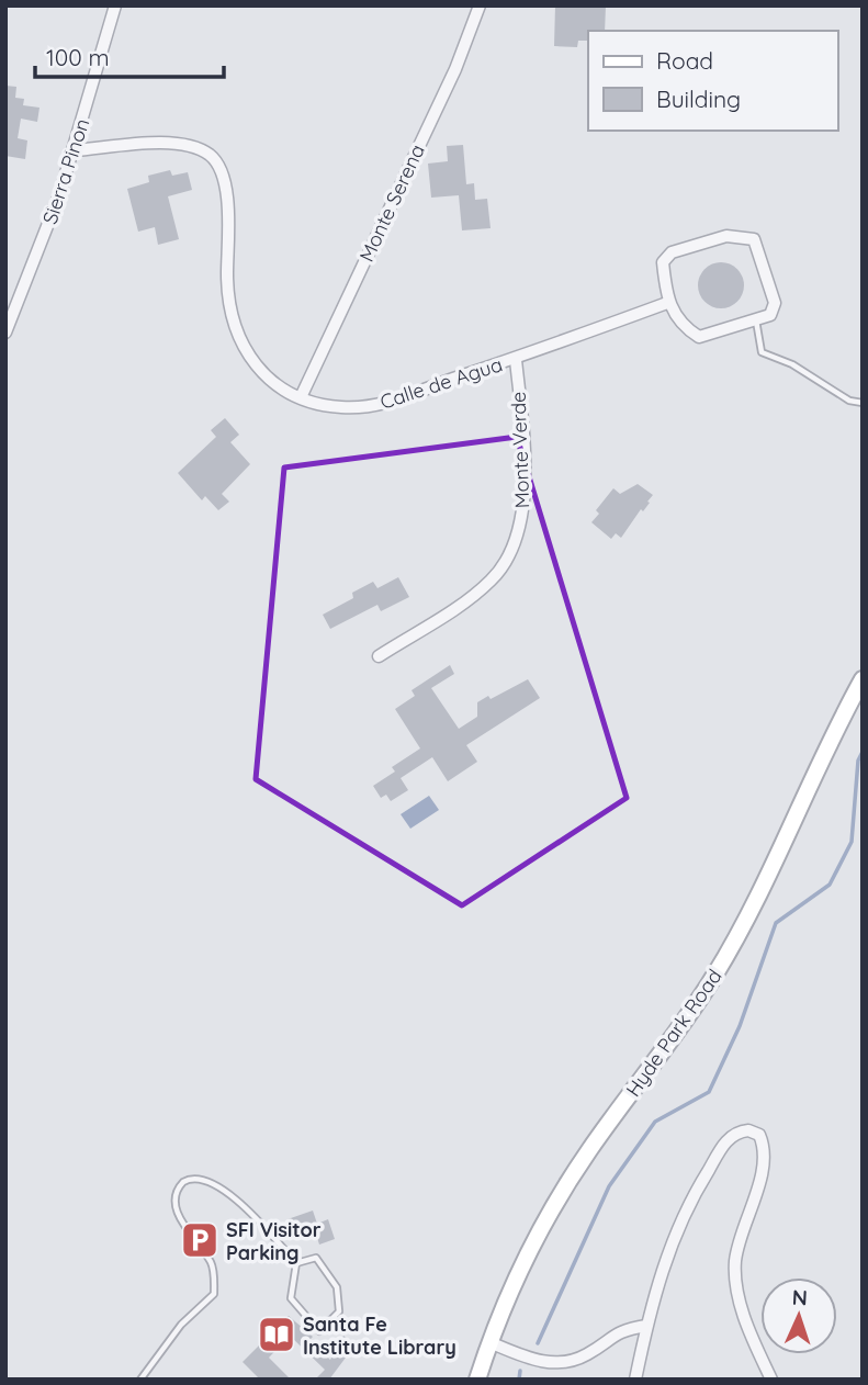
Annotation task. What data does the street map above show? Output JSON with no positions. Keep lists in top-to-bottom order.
{
  "streets": {
    "main road": ["Hyde Park Road"],
    "street": [
      "Sierra Pinon",
      "Monte Serena",
      "Calle de Agua",
      "Monte Verde"
    ]
  },
  "crossings": [
    ["Sierra Pinon", "Calle de Agua"],
    ["Monte Serena", "Calle de Agua"],
    ["Calle de Agua", "Monte Verde"]
  ],
  "places": {
    "parking": ["SFI Visitor Parking"],
    "library": ["Santa Fe Institute Library"]
  },
  "legend": ["Road", "Building"],
  "scale_bar": "100 m",
  "north": "top"
}
